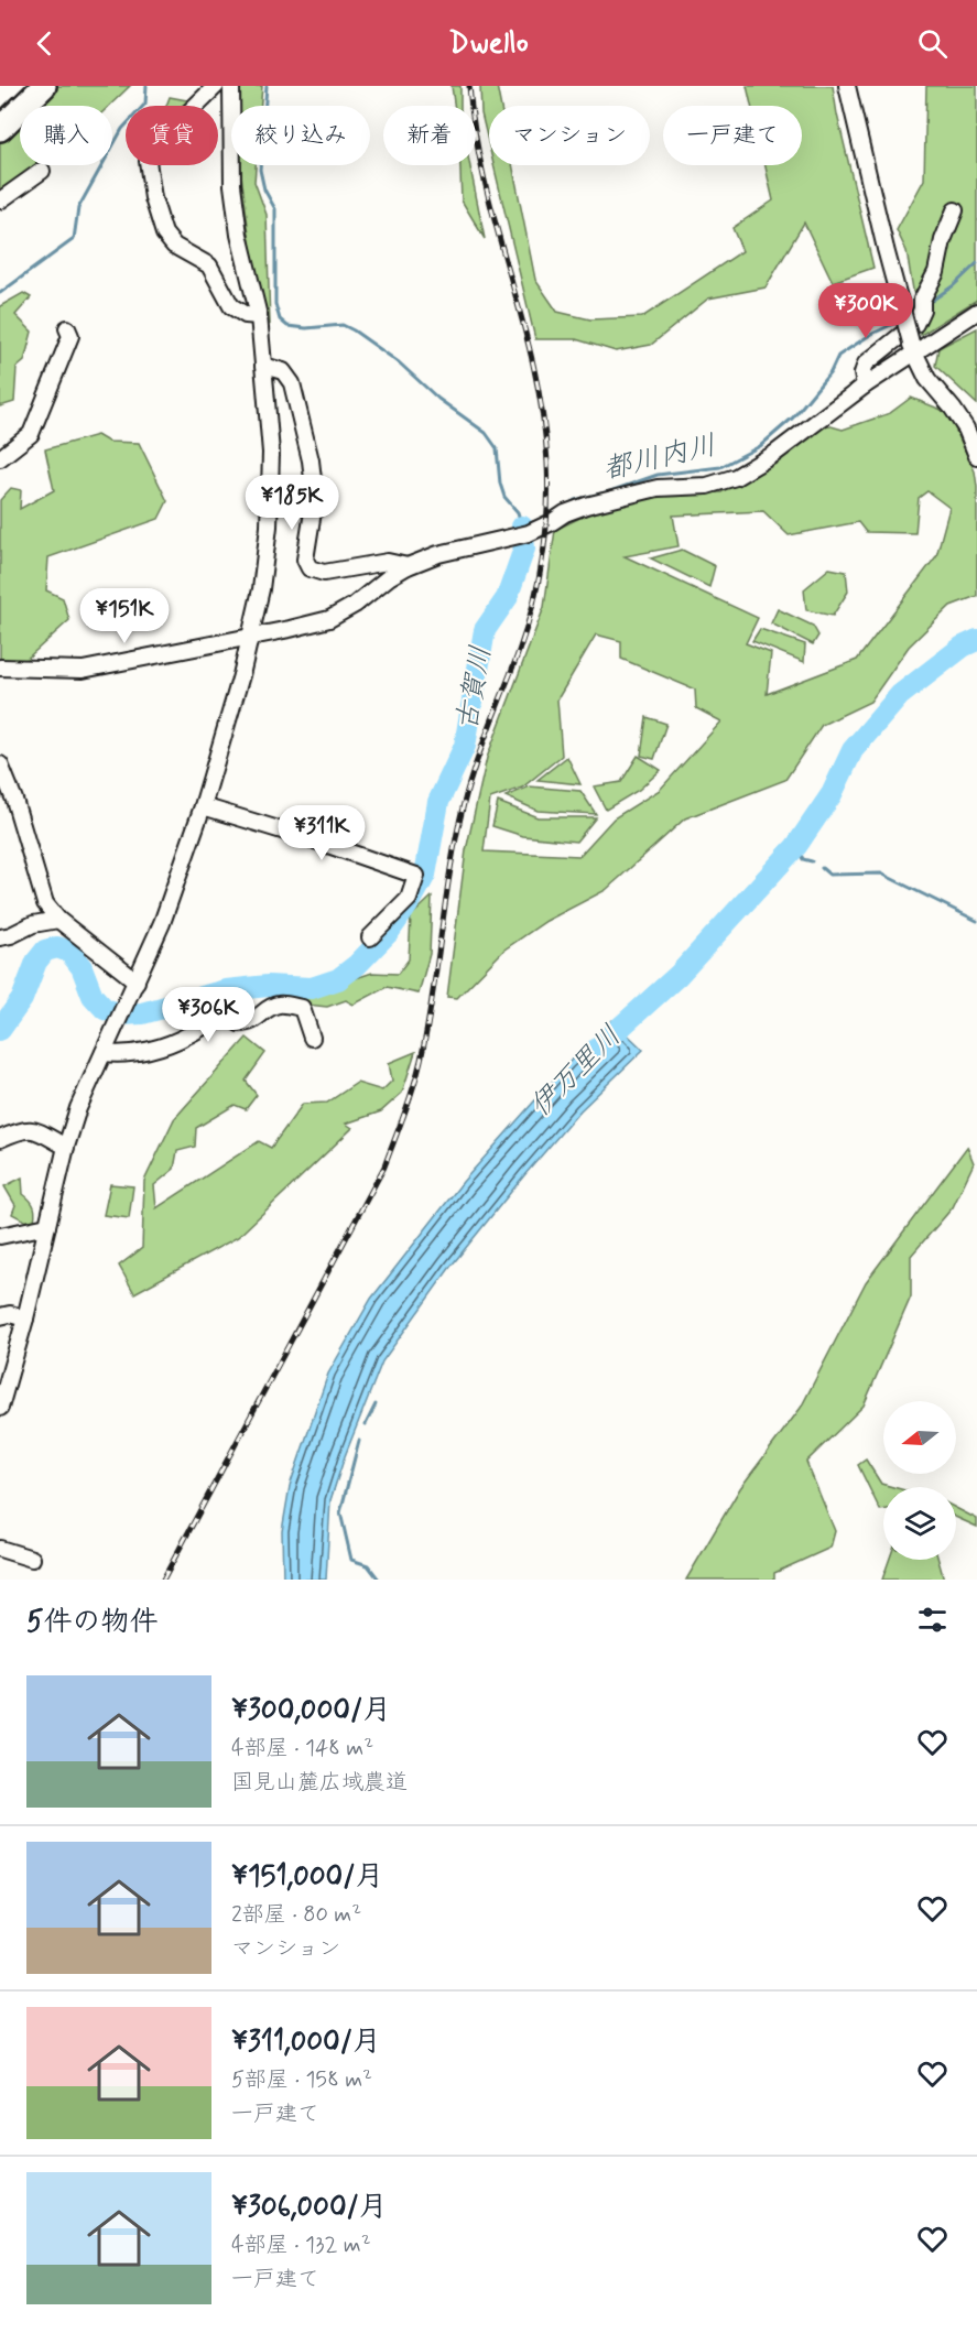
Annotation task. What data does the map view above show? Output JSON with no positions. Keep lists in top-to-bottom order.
{
  "water": ["都川内川", "古賀川", "伊万里川"],
  "north": "left",
  "page": {
    "header": "Dwello",
    "chip": [
      "購入",
      "賃貸",
      "絞り込み",
      "新着",
      "マンション",
      "一戸建て"
    ],
    "price": [
      "¥300K",
      "¥185K",
      "¥151K",
      "¥311K",
      "¥306K"
    ],
    "heading": "5件の物件",
    "list": [
      {
        "name": "¥300,000/月",
        "note": "4部屋 · 148 m² · 国見山麓広域農道"
      },
      {
        "name": "¥151,000/月",
        "note": "2部屋 · 80 m² · マンション"
      },
      {
        "name": "¥311,000/月",
        "note": "5部屋 · 158 m² · 一戸建て"
      },
      {
        "name": "¥306,000/月",
        "note": "4部屋 · 132 m² · 一戸建て"
      }
    ]
  }
}
